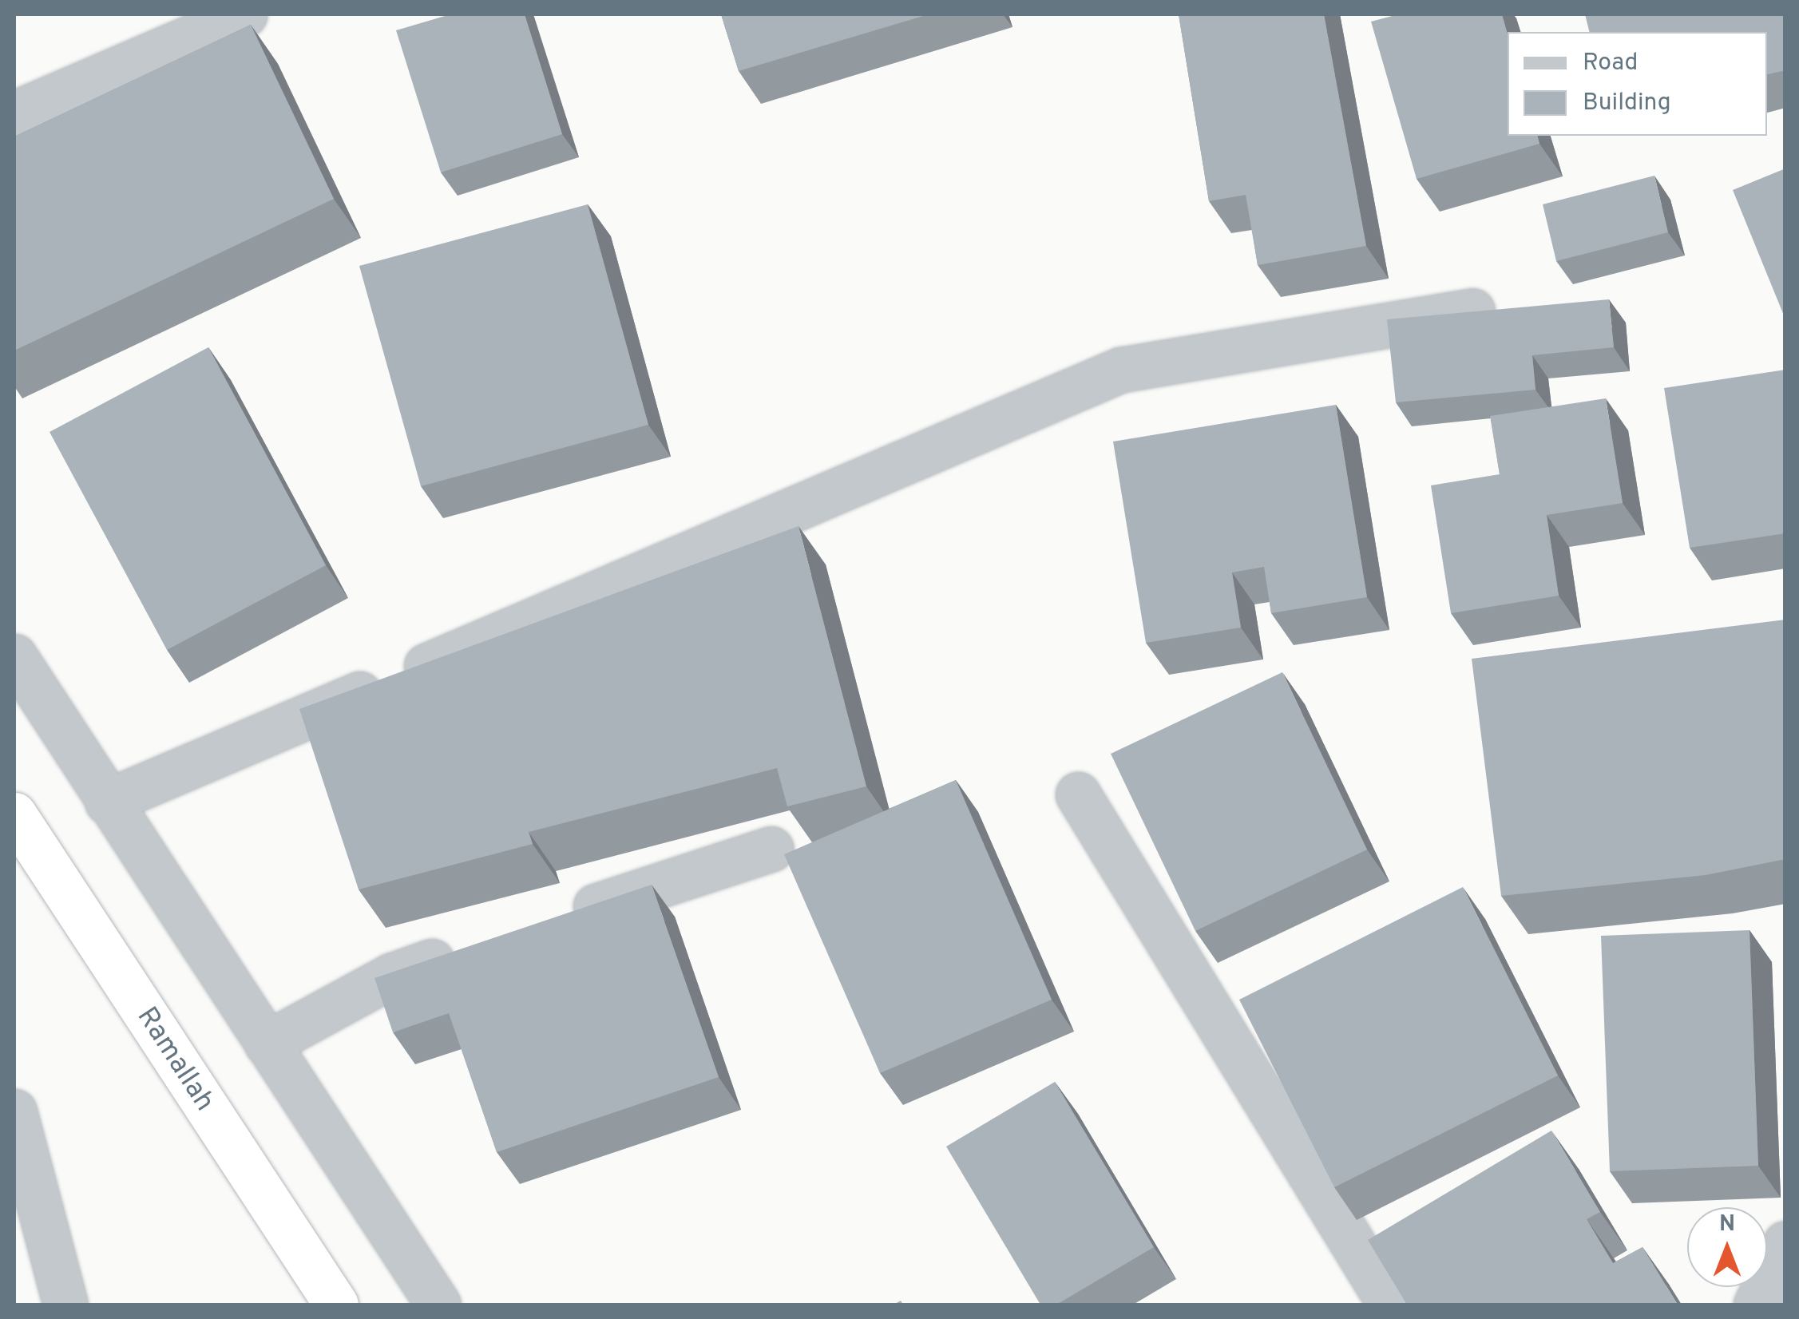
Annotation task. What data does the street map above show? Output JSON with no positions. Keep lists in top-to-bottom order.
{
  "streets": {
    "highway": ["Ramallah"]
  },
  "legend": ["Road", "Building"],
  "north": "top"
}
